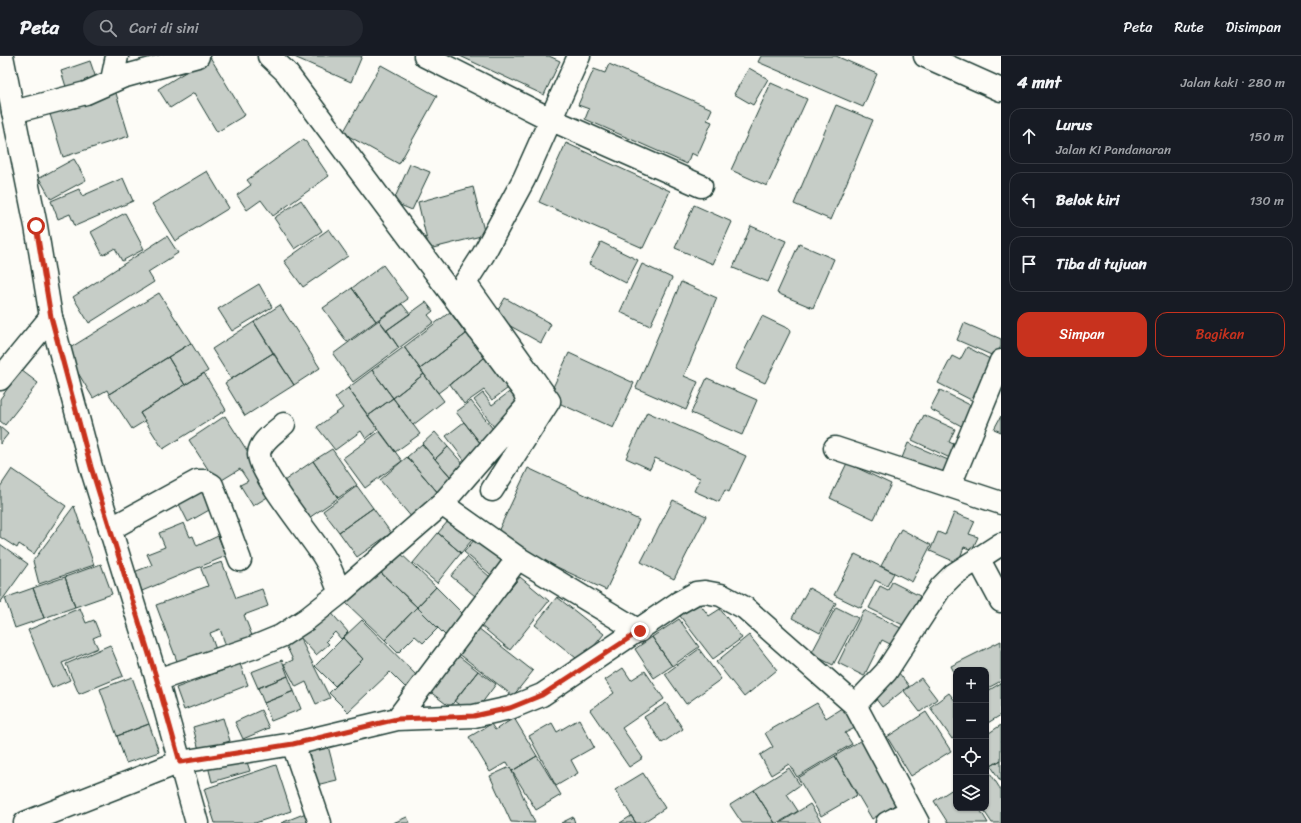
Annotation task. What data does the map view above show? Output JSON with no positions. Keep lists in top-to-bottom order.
{
  "page": {
    "header": "Peta",
    "search": "Cari di sini",
    "nav": ["Peta", "Rute", "Disimpan"],
    "heading": ["4 mnt", "Jalan kaki · 280 m"],
    "list": [
      ["Lurus", "Jalan Ki Pandanaran", "150 m"],
      ["Belok kiri", "130 m"],
      "Tiba di tujuan"
    ],
    "buttons": ["Simpan", "Bagikan"],
    "map_buttons": ["+", "−"]
  }
}
